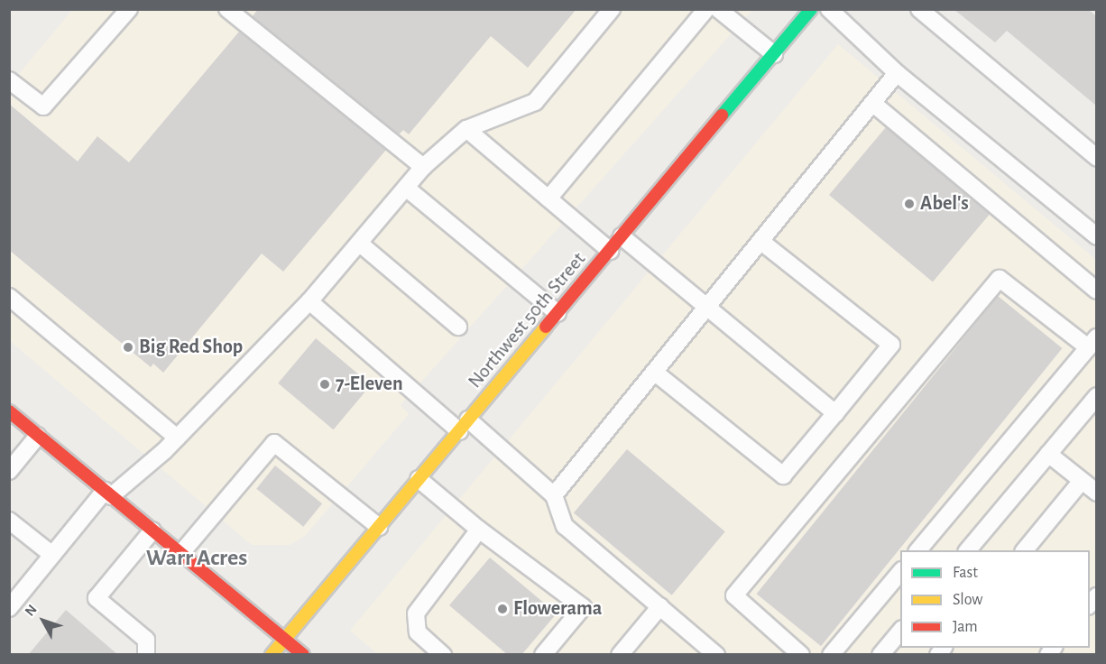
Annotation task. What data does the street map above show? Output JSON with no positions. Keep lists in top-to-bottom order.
{
  "streets": {
    "main road": ["Northwest 50th Street"]
  },
  "districts": ["Warr Acres"],
  "places": [
    "Abel's",
    "Big Red Shop",
    "7-Eleven",
    "Flowerama"
  ],
  "legend": ["Fast", "Slow", "Jam"],
  "north": "top left"
}
